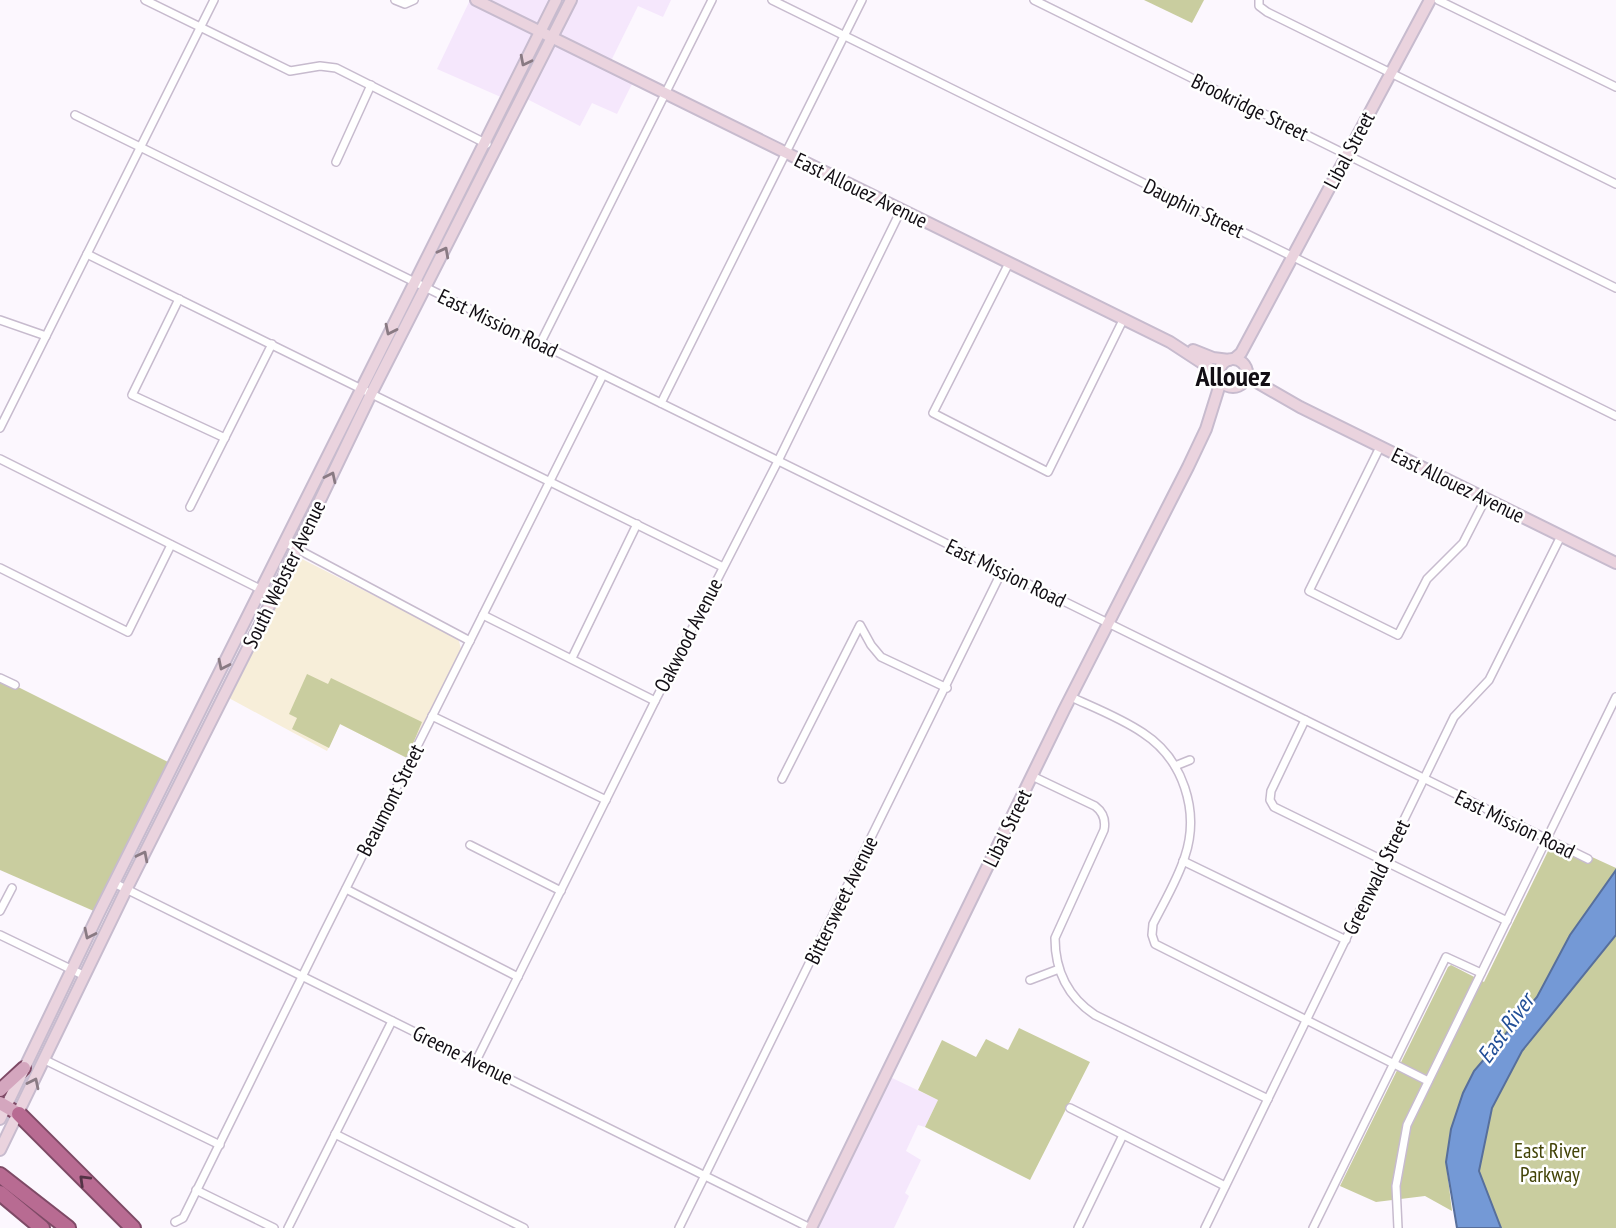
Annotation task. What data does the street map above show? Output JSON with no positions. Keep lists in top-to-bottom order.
{
  "streets": {
    "street": [
      "Brookridge Street",
      "Libal Street",
      "East Allouez Avenue",
      "Dauphin Street",
      "East Mission Road",
      "South Webster Avenue",
      "Oakwood Avenue",
      "Beaumont Street",
      "Greenwald Street",
      "Bittersweet Avenue",
      "Greene Avenue"
    ]
  },
  "crossings": [
    ["Brookridge Street", "Libal Street"],
    ["Libal Street", "East Allouez Avenue"],
    ["Libal Street", "Dauphin Street"],
    ["Libal Street", "East Mission Road"],
    ["Libal Street", "Greene Avenue"],
    ["East Allouez Avenue", "South Webster Avenue"],
    ["East Allouez Avenue", "Oakwood Avenue"],
    ["East Allouez Avenue", "Greenwald Street"],
    ["East Mission Road", "South Webster Avenue"],
    ["East Mission Road", "Oakwood Avenue"],
    ["East Mission Road", "Beaumont Street"],
    ["East Mission Road", "Greenwald Street"],
    ["East Mission Road", "Bittersweet Avenue"],
    ["South Webster Avenue", "Greene Avenue"],
    ["Oakwood Avenue", "Greene Avenue"],
    ["Beaumont Street", "Greene Avenue"],
    ["Bittersweet Avenue", "Greene Avenue"]
  ],
  "districts": ["Allouez"],
  "water": ["East River"],
  "parks": ["East River Parkway"]
}
